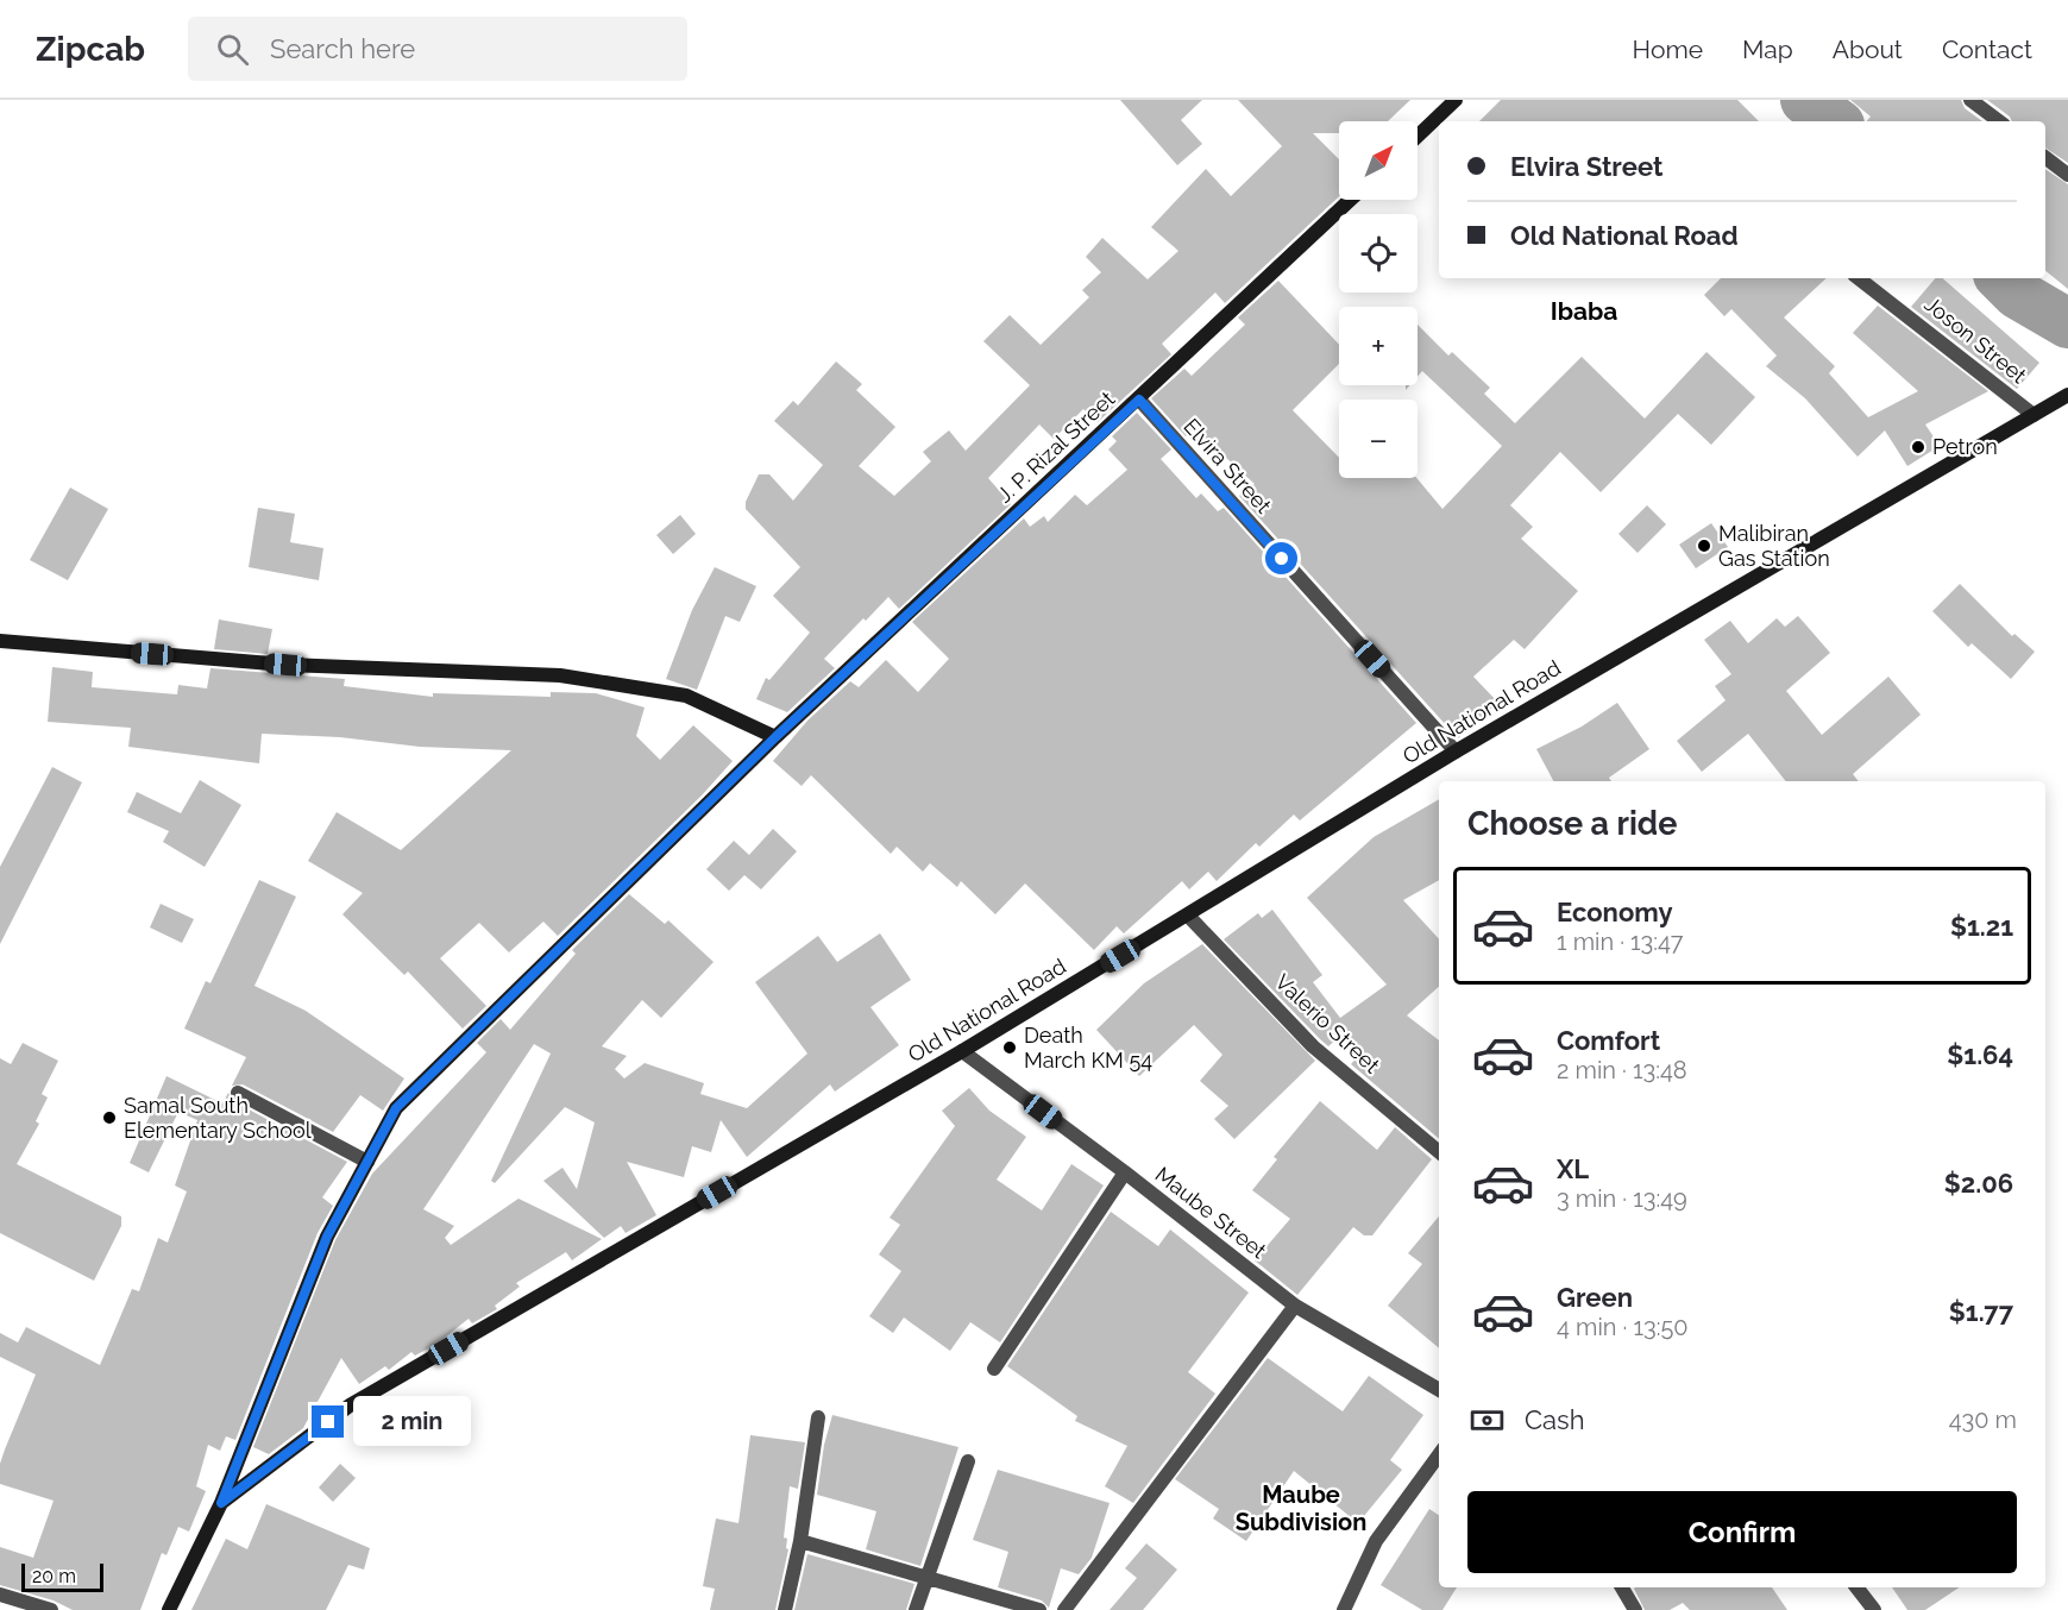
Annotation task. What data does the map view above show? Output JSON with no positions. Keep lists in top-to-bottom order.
{
  "streets": {
    "street": [
      "Joson Street",
      "J. P. Rizal Street",
      "Elvira Street",
      "Old National Road",
      "Valerio Street",
      "Maube Street"
    ]
  },
  "crossings": [
    ["Joson Street", "Old National Road"],
    ["J. P. Rizal Street", "Elvira Street"],
    ["J. P. Rizal Street", "Old National Road"],
    ["Elvira Street", "Old National Road"],
    ["Old National Road", "Valerio Street"],
    ["Old National Road", "Maube Street"]
  ],
  "districts": ["Ibaba", "Maube Subdivision"],
  "places": [
    "Petron",
    "Malibiran Gas Station",
    "Death March KM 54",
    "Samal South Elementary School"
  ],
  "scale_bar": "20 m",
  "north": "top right",
  "page": {
    "header": "Zipcab",
    "search": "Search here",
    "nav": [
      "Home",
      "Map",
      "About",
      "Contact"
    ],
    "map_buttons": ["+", "−"],
    "banner": ["Elvira Street", "Old National Road"],
    "heading": "Choose a ride",
    "list": [
      {
        "name": "Economy",
        "note": "1 min · 13:47",
        "value": "$1.21"
      },
      {
        "name": "Comfort",
        "note": "2 min · 13:48",
        "value": "$1.64"
      },
      {
        "name": "XL",
        "note": "3 min · 13:49",
        "value": "$2.06"
      },
      {
        "name": "Green",
        "note": "4 min · 13:50",
        "value": "$1.77"
      }
    ],
    "pay": ["Cash", "430 m"],
    "bubble": "2 min",
    "buttons": "Confirm",
    "scale": "20 m"
  }
}
